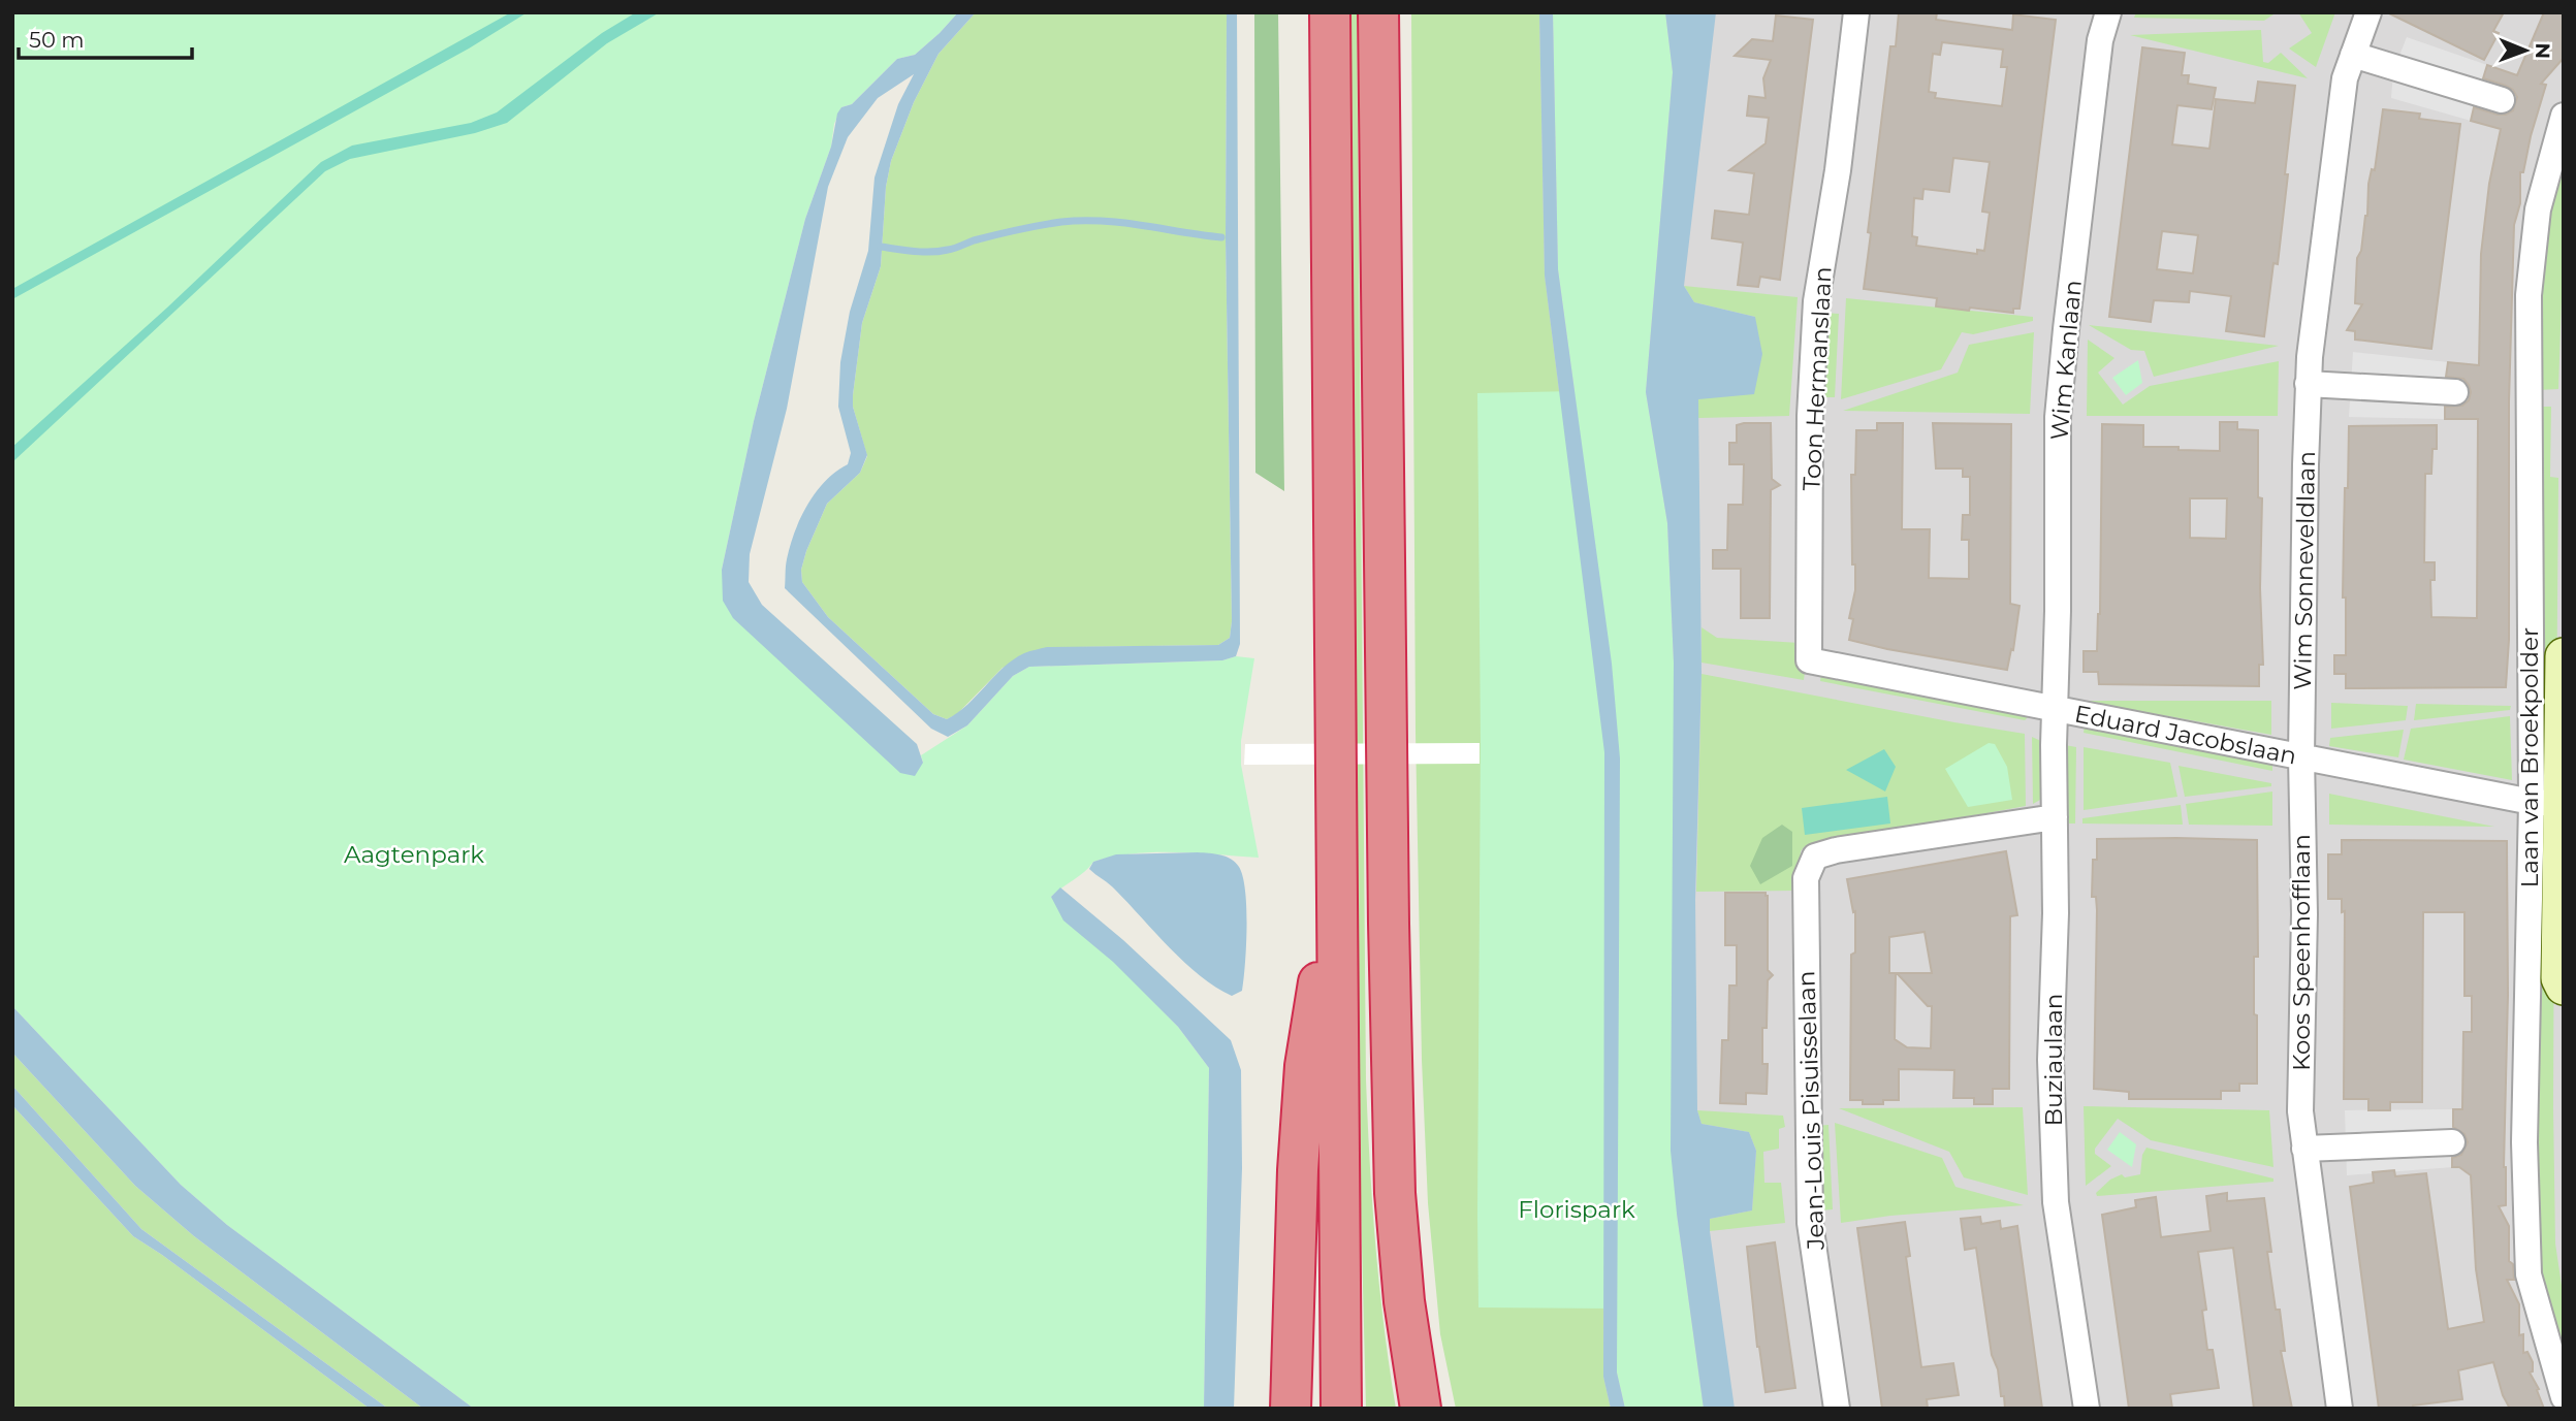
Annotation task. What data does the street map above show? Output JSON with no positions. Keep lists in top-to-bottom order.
{
  "streets": {
    "main road": ["Laan van Broekpolder"],
    "street": [
      "Wim Kanlaan",
      "Toon Hermanslaan",
      "Wim Sonneveldlaan",
      "Eduard Jacobslaan",
      "Koos Speenhofflaan",
      "Buziaulaan",
      "Jean-Louis Pisuisselaan"
    ]
  },
  "crossings": [
    ["Wim Kanlaan", "Eduard Jacobslaan"],
    ["Wim Kanlaan", "Buziaulaan"],
    ["Toon Hermanslaan", "Eduard Jacobslaan"],
    ["Wim Sonneveldlaan", "Eduard Jacobslaan"],
    ["Wim Sonneveldlaan", "Koos Speenhofflaan"],
    ["Eduard Jacobslaan", "Laan van Broekpolder"],
    ["Eduard Jacobslaan", "Koos Speenhofflaan"],
    ["Eduard Jacobslaan", "Buziaulaan"],
    ["Buziaulaan", "Jean-Louis Pisuisselaan"]
  ],
  "parks": ["Aagtenpark", "Florispark"],
  "scale_bar": "50 m",
  "north": "right"
}
